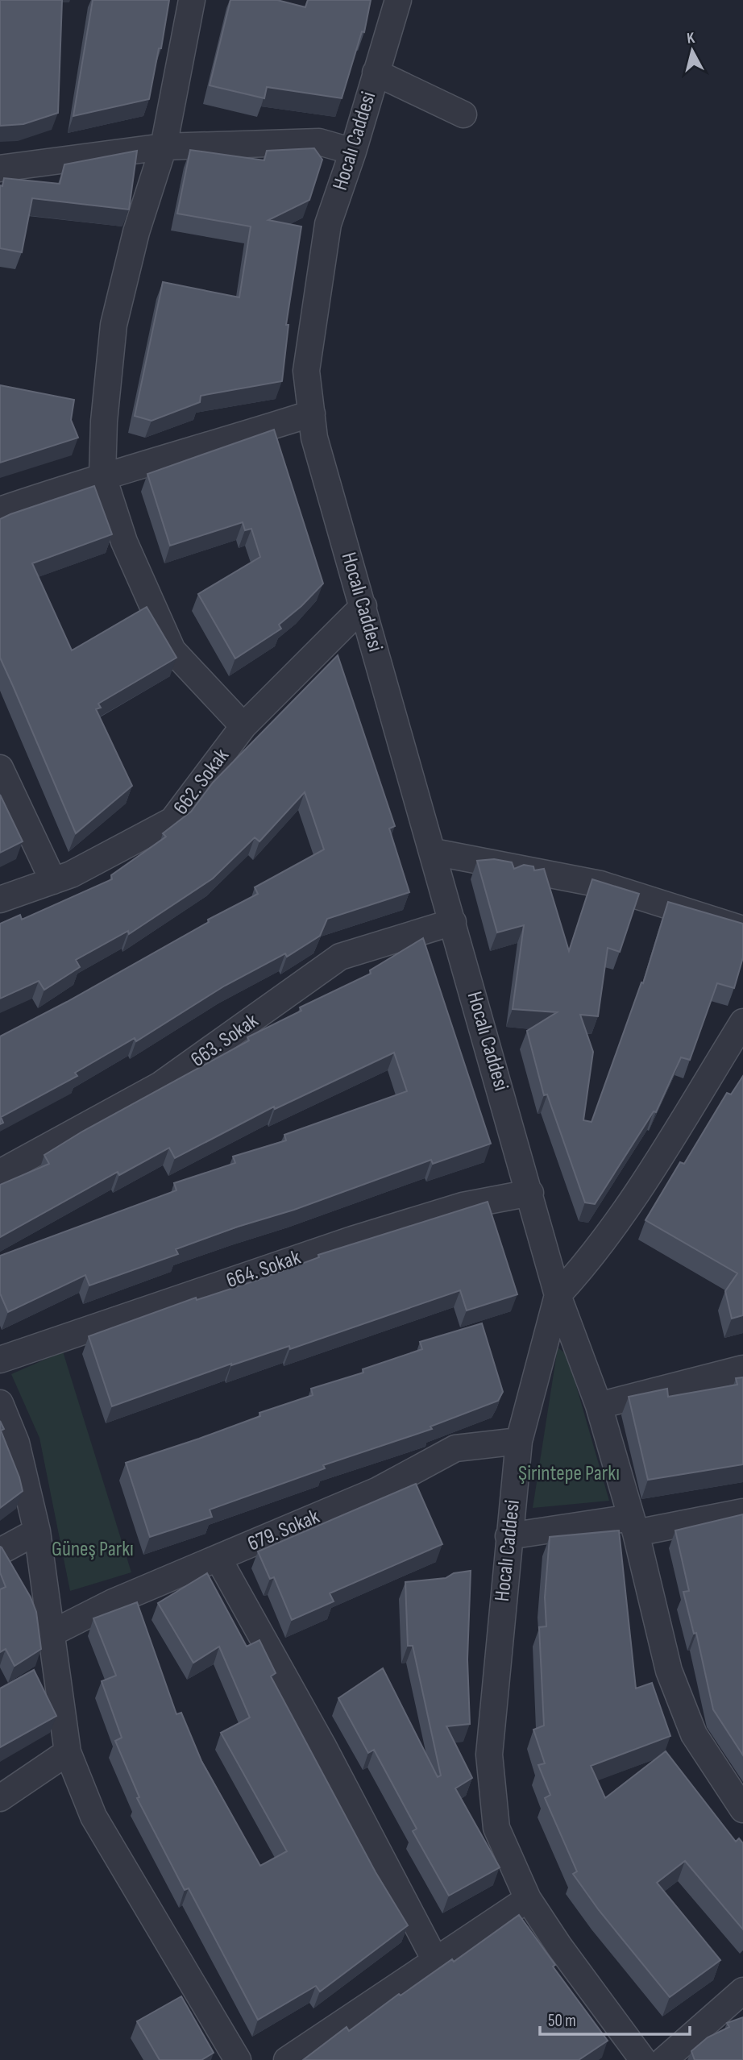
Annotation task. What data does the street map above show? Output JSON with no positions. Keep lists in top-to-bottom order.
{
  "streets": {
    "street": [
      "Hocalı Caddesi",
      "662. Sokak",
      "663. Sokak",
      "664. Sokak",
      "679. Sokak"
    ]
  },
  "crossings": [
    ["Hocalı Caddesi", "662. Sokak"],
    ["Hocalı Caddesi", "663. Sokak"],
    ["Hocalı Caddesi", "664. Sokak"],
    ["Hocalı Caddesi", "679. Sokak"]
  ],
  "parks": ["Şirintepe Parkı", "Güneş Parkı"],
  "scale_bar": "50 m",
  "north": "top"
}
